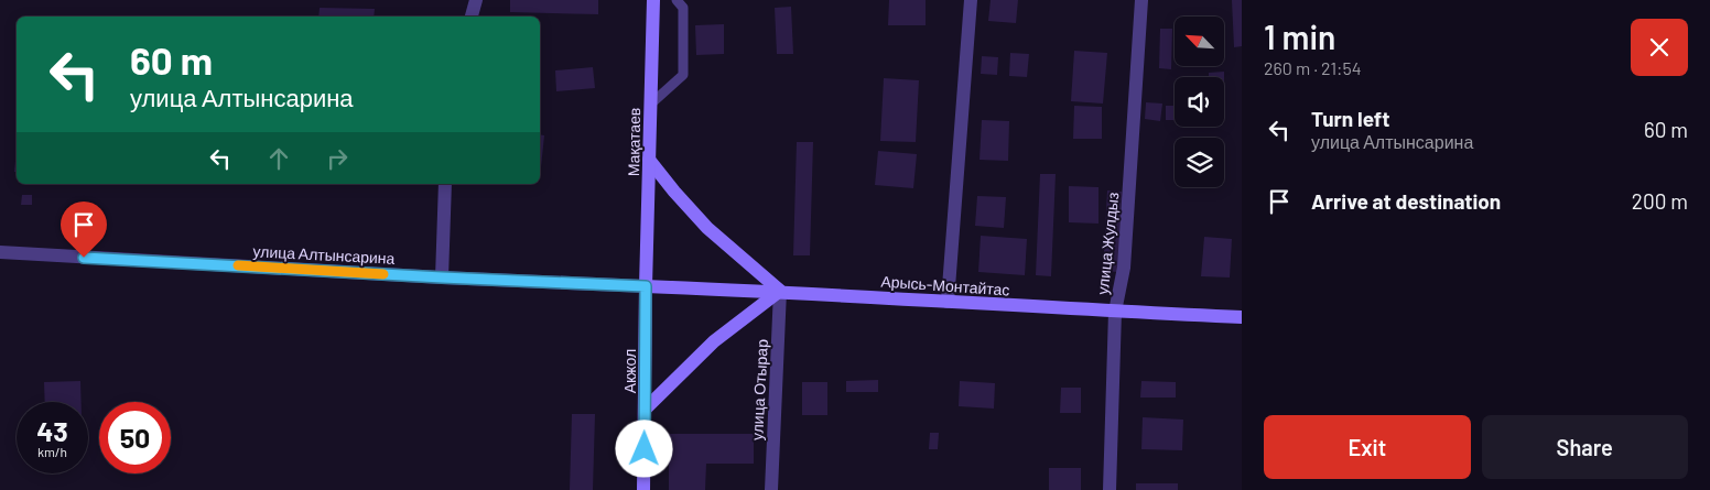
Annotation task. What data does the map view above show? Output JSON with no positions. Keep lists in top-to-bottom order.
{
  "streets": {
    "main road": ["Мақатаев", "Арысь-Монтайтас", "Акжол"],
    "street": ["улица Жулдыз", "улица Алтынсарина", "улица Отырар"]
  },
  "crossings": [
    ["Мақатаев", "улица Алтынсарина"],
    ["Мақатаев", "Арысь-Монтайтас"],
    ["Мақатаев", "Акжол"],
    ["улица Жулдыз", "Арысь-Монтайтас"],
    ["улица Алтынсарина", "Арысь-Монтайтас"],
    ["улица Алтынсарина", "Акжол"],
    ["Арысь-Монтайтас", "Акжол"],
    ["Арысь-Монтайтас", "улица Отырар"]
  ],
  "north": "top left",
  "page": {
    "heading": ["1 min", "260 m · 21:54"],
    "turn": ["60 m", "улица Алтынсарина"],
    "list": [
      {
        "name": "Turn left",
        "note": "улица Алтынсарина",
        "value": "60 m"
      },
      {
        "name": "Arrive at destination",
        "value": "200 m"
      }
    ],
    "speed": "43 km/h",
    "limit": "50",
    "buttons": ["Exit", "Share"]
  }
}
